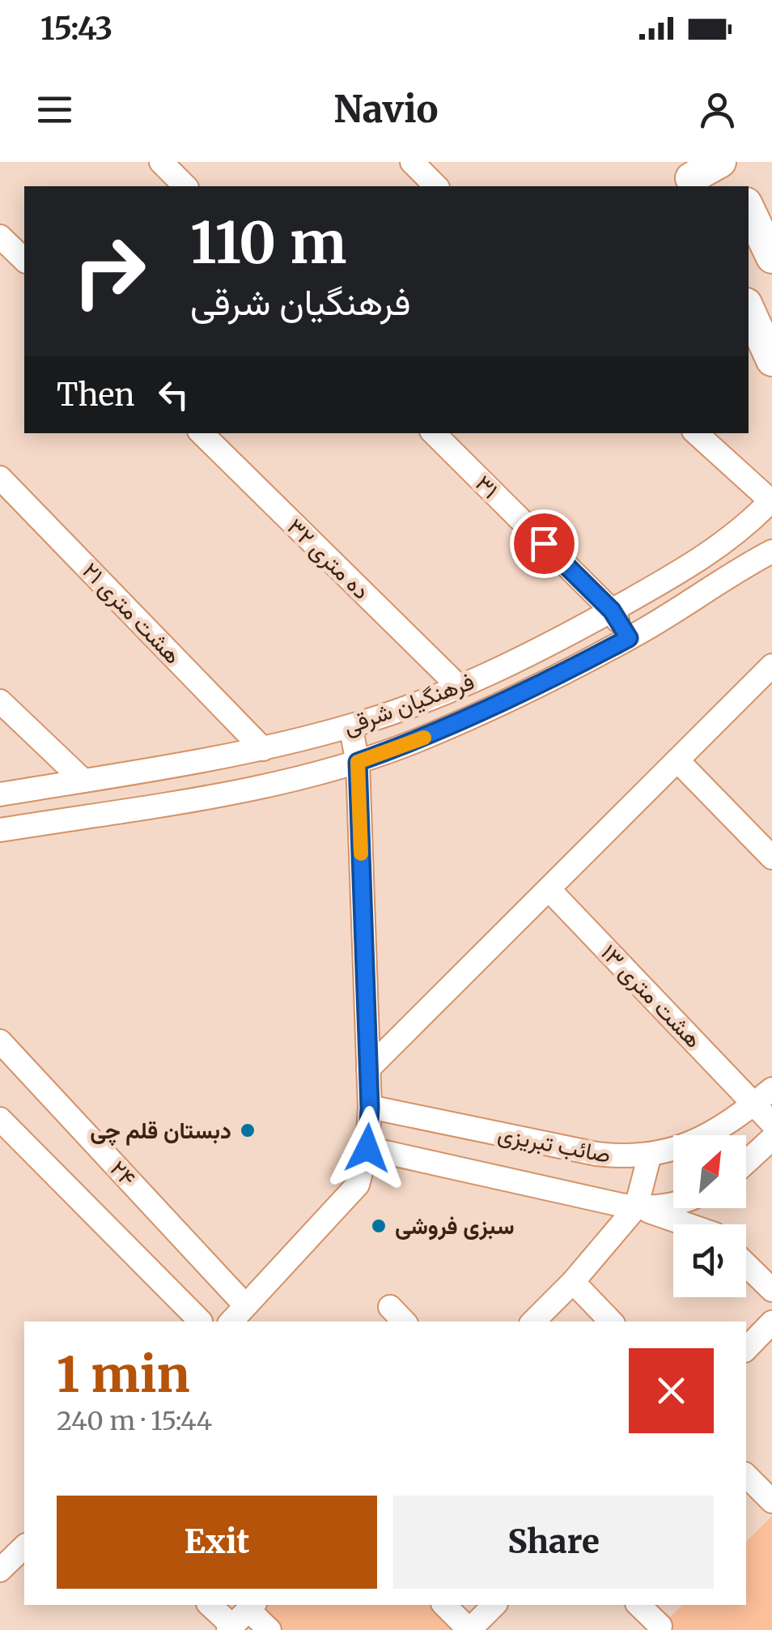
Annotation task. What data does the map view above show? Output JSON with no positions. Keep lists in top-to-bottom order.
{
  "streets": {
    "street": [
      "۳۱",
      "ده متری ۳۲",
      "هشت متری ۲۱",
      "فرهنگیان شرقی",
      "هشت متری ۱۳",
      "صائب تبریزی",
      "۲۴"
    ]
  },
  "crossings": [
    ["۳۱", "فرهنگیان شرقی"],
    ["ده متری ۳۲", "فرهنگیان شرقی"],
    ["هشت متری ۲۱", "فرهنگیان شرقی"],
    ["هشت متری ۱۳", "صائب تبریزی"]
  ],
  "places": ["دبستان قلم چی", "سبزی فروشی"],
  "north": "top right",
  "page": {
    "status": "15:43",
    "header": "Navio",
    "turn": ["110 m", "فرهنگیان شرقی"],
    "then": "Then",
    "heading": ["1 min", "240 m · 15:44"],
    "buttons": ["Exit", "Share"]
  }
}
